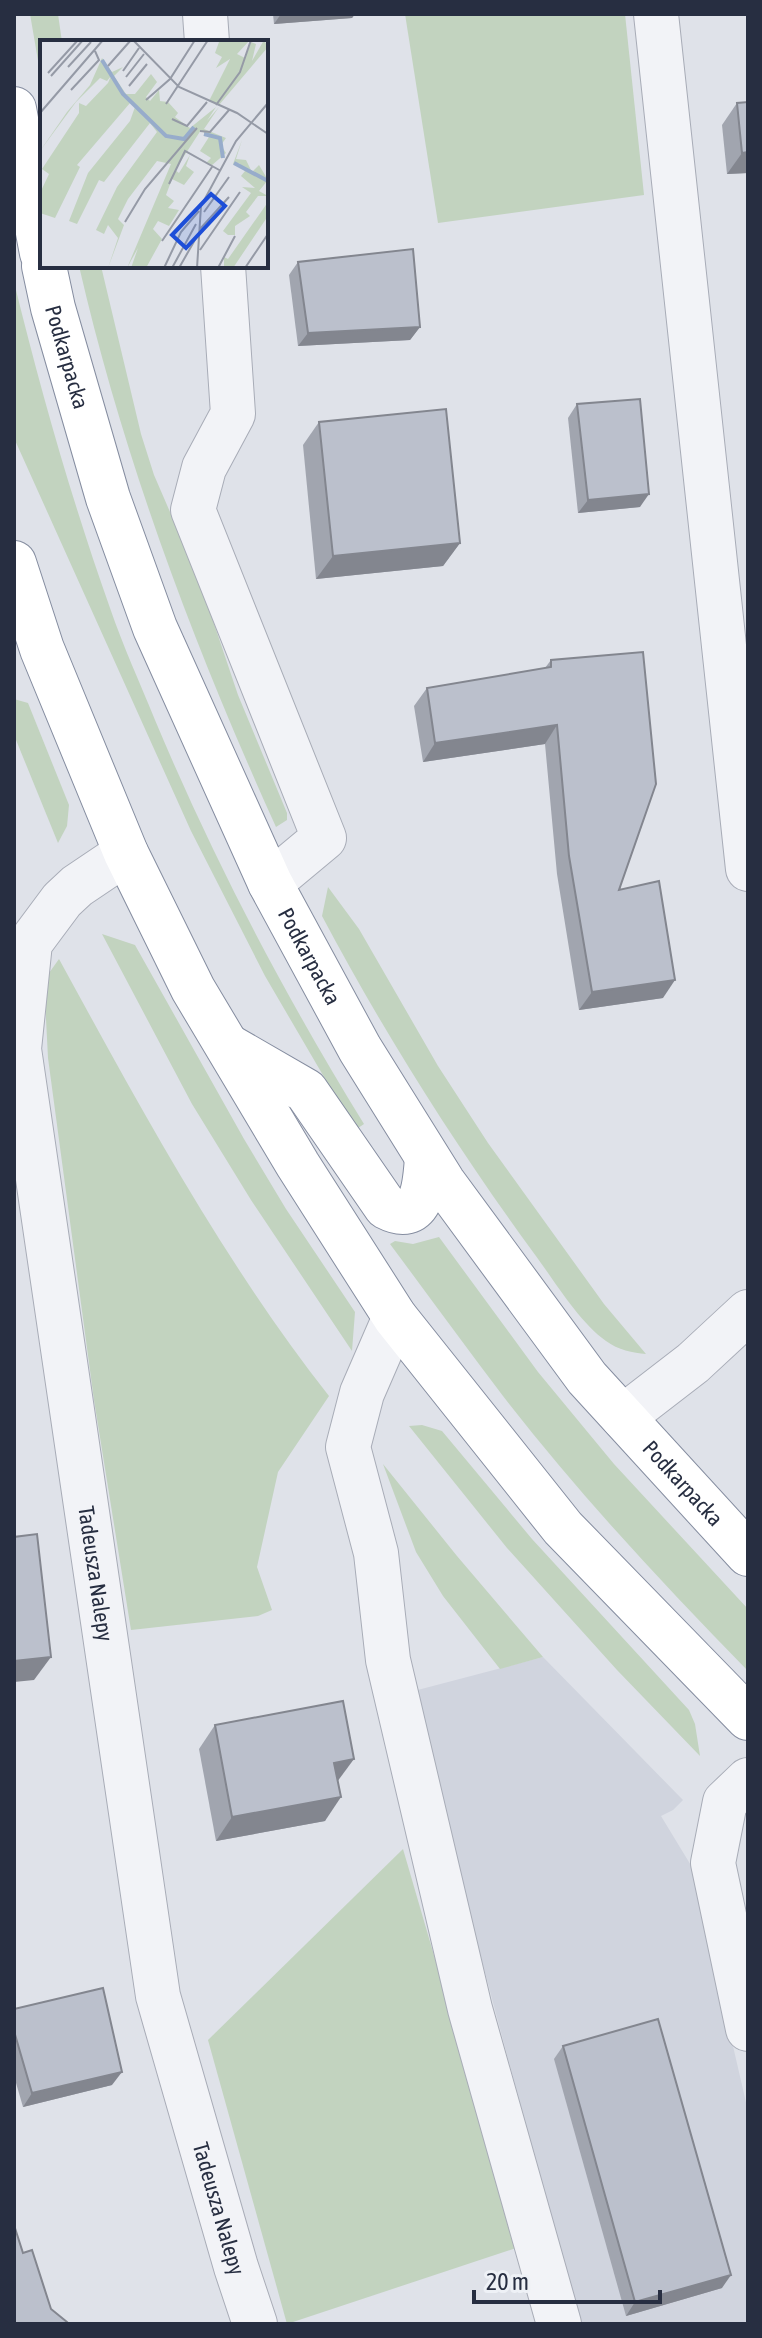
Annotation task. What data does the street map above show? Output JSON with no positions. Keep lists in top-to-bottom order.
{
  "streets": {
    "highway": ["Podkarpacka"],
    "street": ["Tadeusza Nalepy"]
  },
  "scale_bar": "20 m"
}
